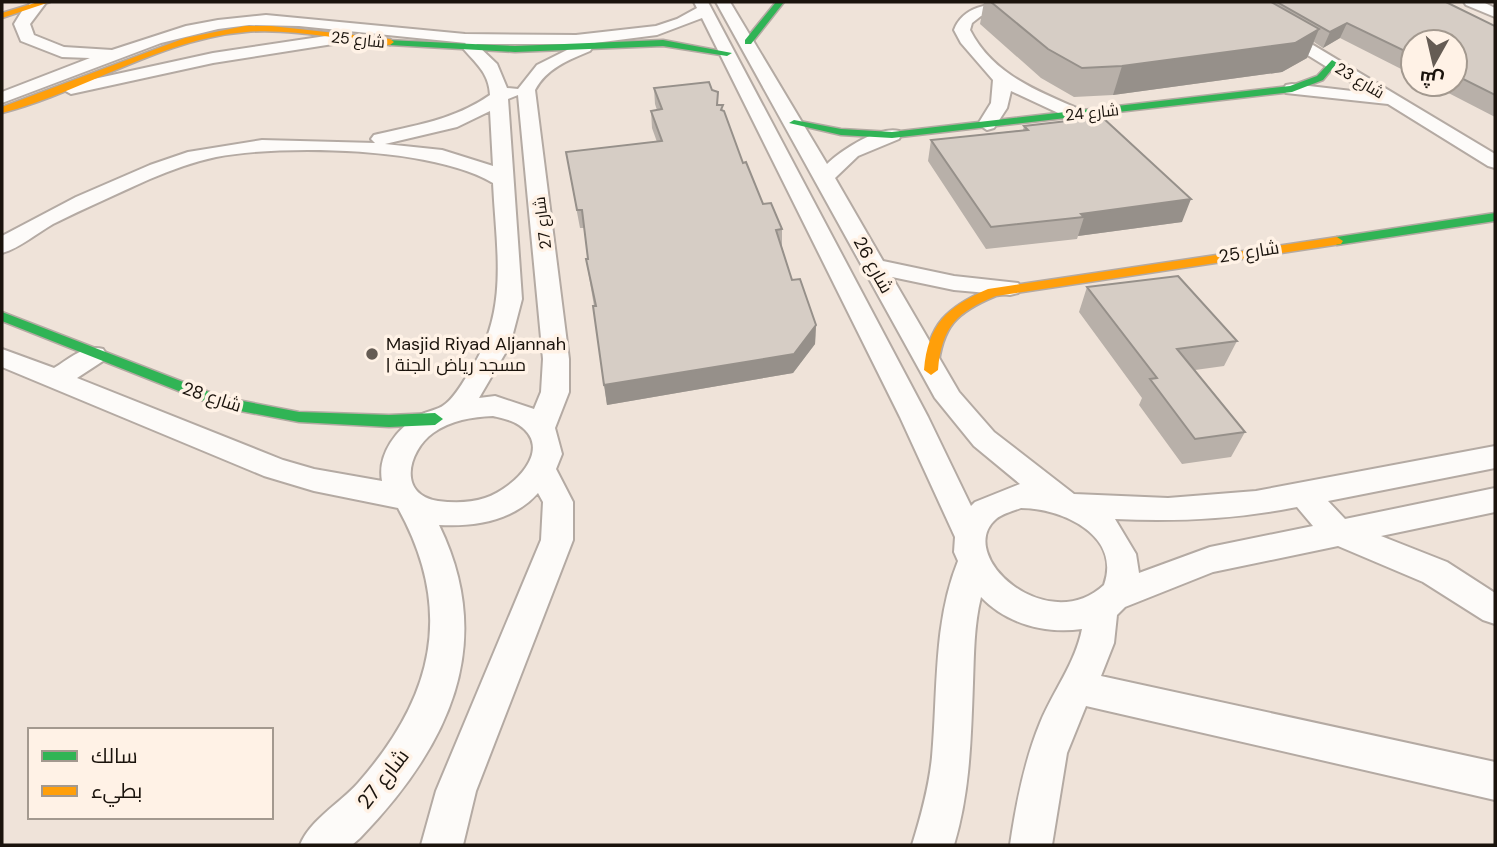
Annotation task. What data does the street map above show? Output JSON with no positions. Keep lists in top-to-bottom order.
{
  "streets": {
    "street": [
      "شارع 25",
      "شارع 23",
      "شارع 24",
      "شارع 27",
      "شارع 26",
      "شارع 28"
    ]
  },
  "crossings": [
    ["شارع 25", "شارع 27"],
    ["شارع 25", "شارع 26"],
    ["شارع 23", "شارع 24"],
    ["شارع 24", "شارع 26"],
    ["شارع 27", "شارع 28"]
  ],
  "places": ["Masjid Riyad Aljannah | مسجد رياض الجنة"],
  "legend": ["سالك", "بطيء"],
  "north": "bottom"
}
